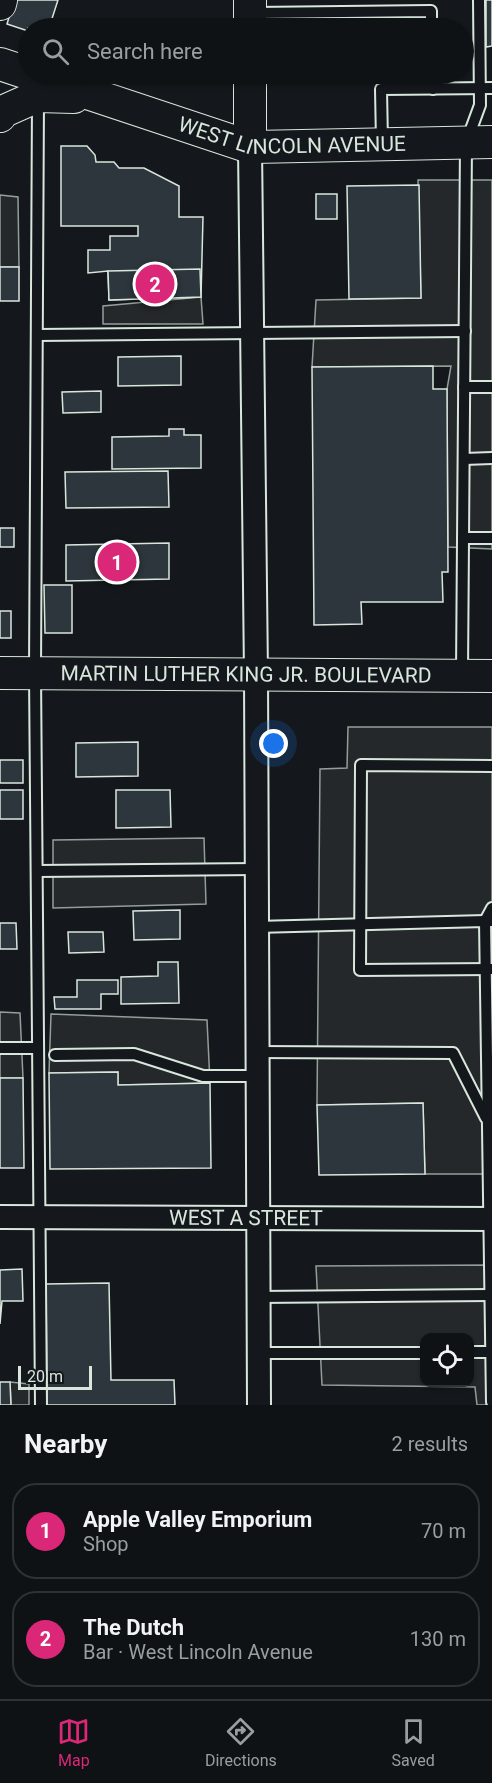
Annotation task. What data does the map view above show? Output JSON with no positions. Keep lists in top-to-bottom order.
{
  "streets": {
    "street": ["WEST LINCOLN AVENUE", "MARTIN LUTHER KING JR. BOULEVARD", "WEST A STREET"]
  },
  "scale_bar": "20 m",
  "page": {
    "search": "Search here",
    "pins": ["2", "1"],
    "scale": "20 m",
    "heading": ["Nearby", "2 results"],
    "list": [
      {
        "mark": "1",
        "name": "Apple Valley Emporium",
        "note": "Shop",
        "value": "70 m"
      },
      {
        "mark": "2",
        "name": "The Dutch",
        "note": "Bar · West Lincoln Avenue",
        "value": "130 m"
      }
    ],
    "nav": ["Map", "Directions", "Saved"]
  }
}
